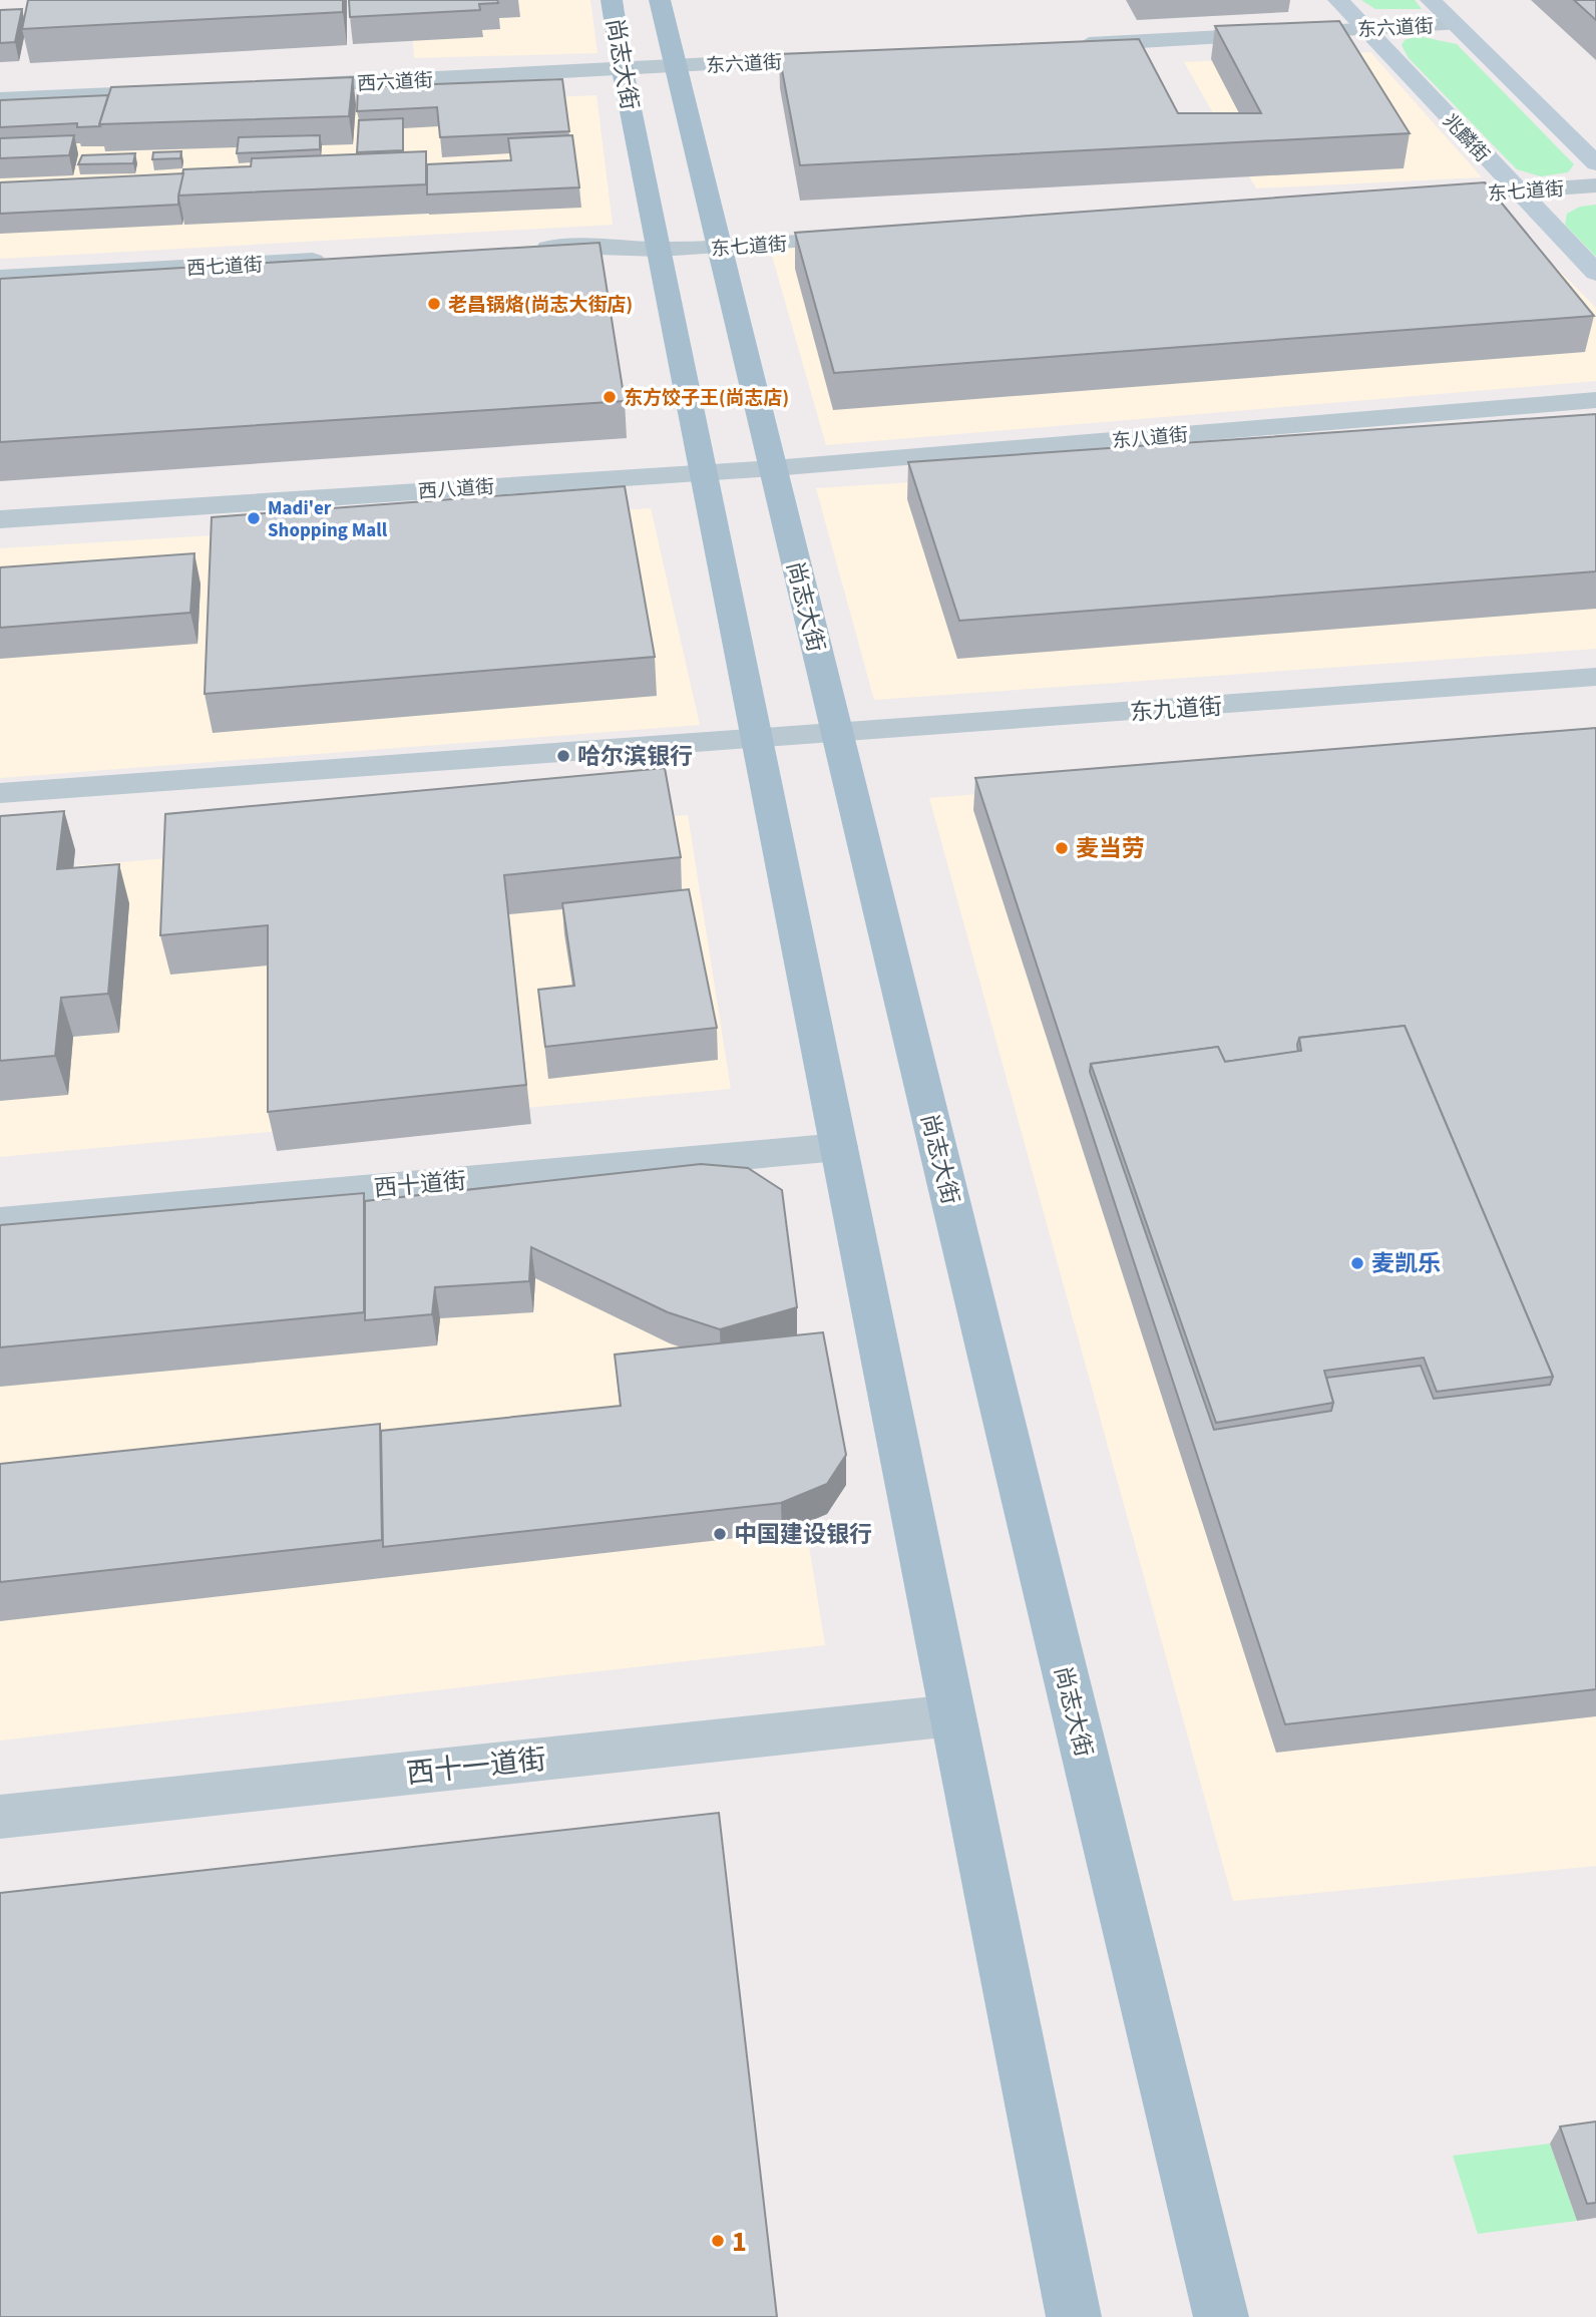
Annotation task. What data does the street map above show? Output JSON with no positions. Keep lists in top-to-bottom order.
{
  "streets": {
    "main road": ["尚志大街", "兆麟街"],
    "street": [
      "东六道街",
      "西六道街",
      "东七道街",
      "西七道街",
      "东八道街",
      "西八道街",
      "东九道街",
      "西十道街",
      "西十一道街"
    ]
  },
  "crossings": [
    ["东六道街", "尚志大街"],
    ["东六道街", "西六道街"],
    ["东六道街", "兆麟街"],
    ["尚志大街", "西六道街"],
    ["尚志大街", "东七道街"],
    ["尚志大街", "东八道街"],
    ["尚志大街", "西八道街"],
    ["尚志大街", "东九道街"],
    ["尚志大街", "西十道街"],
    ["尚志大街", "西十一道街"],
    ["兆麟街", "东七道街"],
    ["东八道街", "西八道街"]
  ],
  "places": [
    "老昌锅烙(尚志大街店)",
    "东方饺子王(尚志店)",
    "Madi'er Shopping Mall",
    "哈尔滨银行",
    "麦当劳",
    "麦凯乐",
    "中国建设银行",
    "1"
  ]
}
